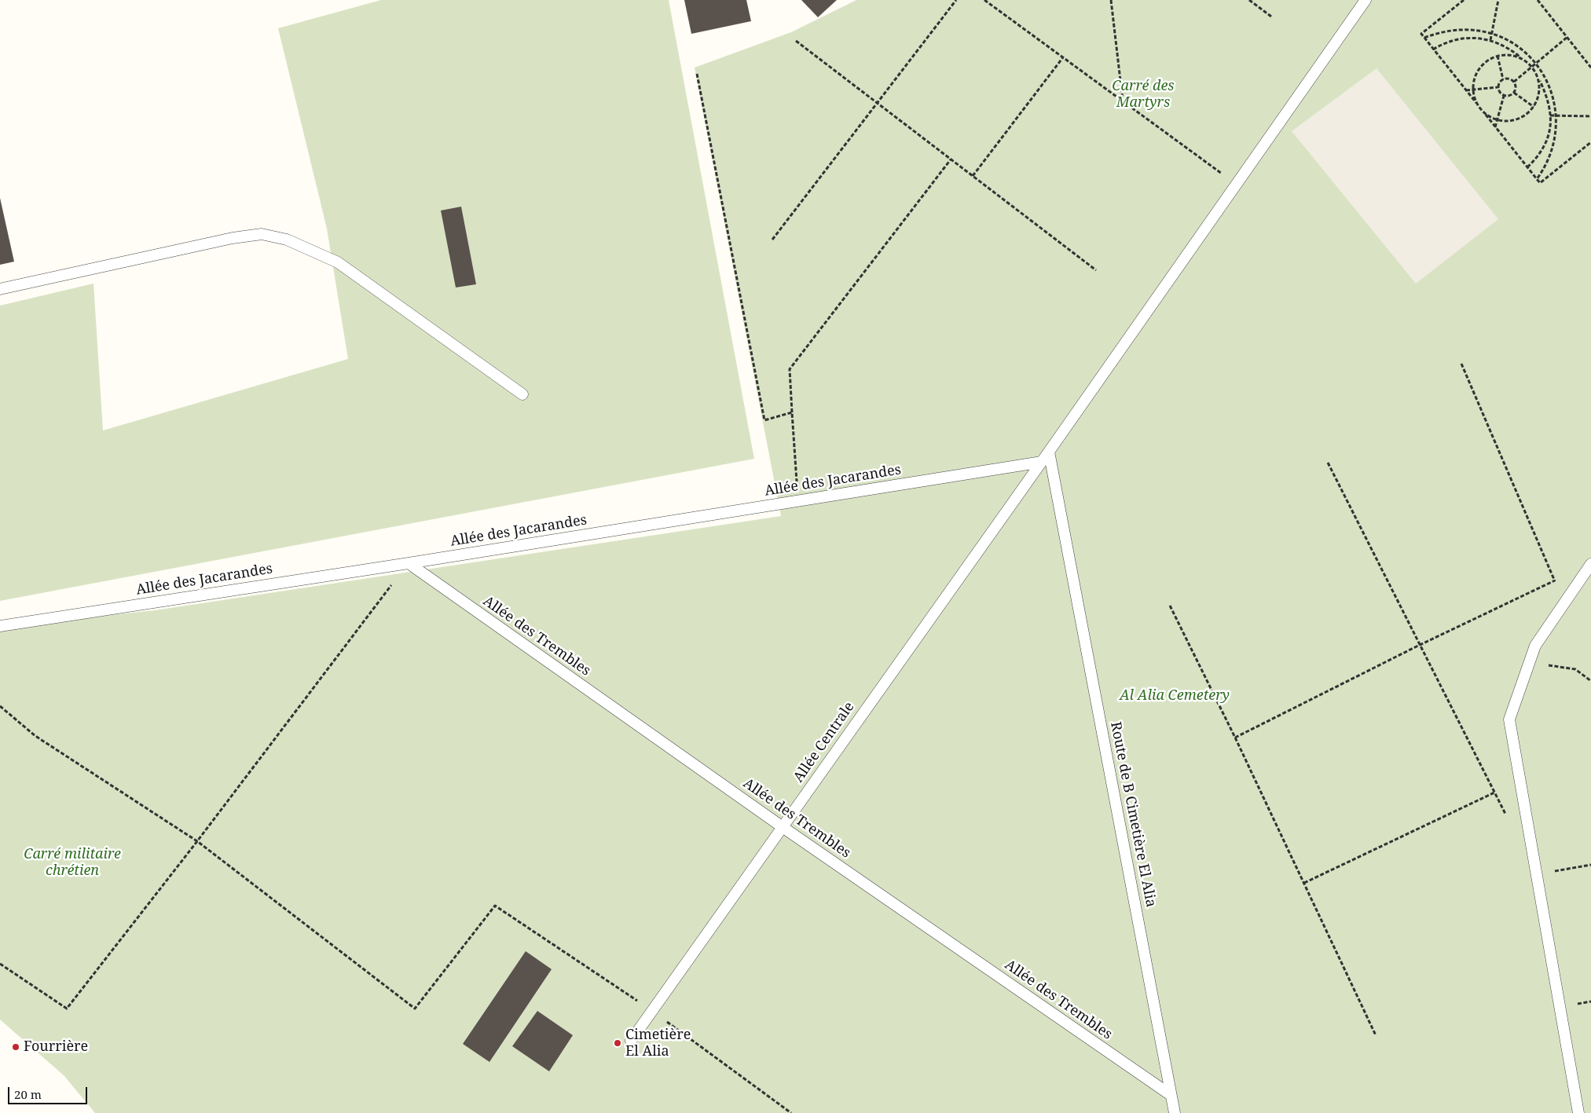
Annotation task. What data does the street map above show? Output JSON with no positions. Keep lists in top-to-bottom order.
{
  "streets": {
    "lane": [
      "Allée des Jacarandes",
      "Allée des Trembles",
      "Allée Centrale",
      "Route de B Cimetière El Alia"
    ]
  },
  "crossings": [
    ["Allée des Jacarandes", "Allée des Trembles"],
    ["Allée des Jacarandes", "Allée Centrale"],
    ["Allée des Trembles", "Allée Centrale"],
    ["Allée des Trembles", "Route de B Cimetière El Alia"],
    ["Allée Centrale", "Route de B Cimetière El Alia"]
  ],
  "parks": ["Carré des Martyrs", "Al Alia Cemetery", "Carré militaire chrétien"],
  "places": ["Cimetière El Alia", "Fourrière"],
  "scale_bar": "20 m"
}
